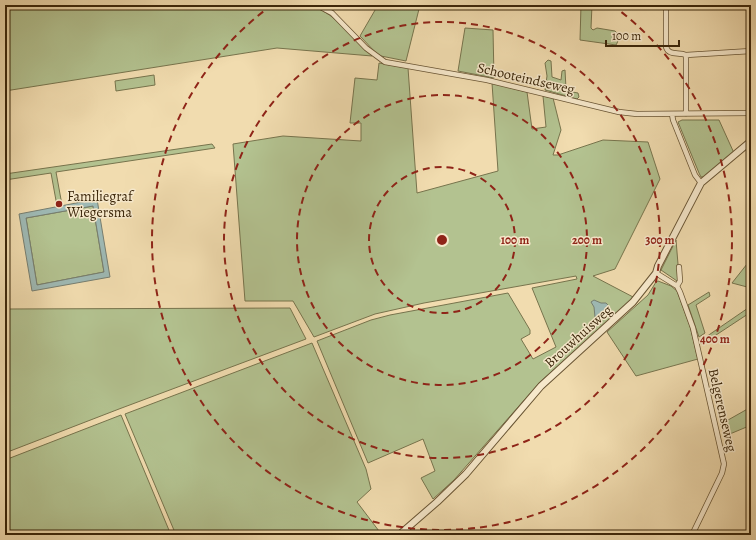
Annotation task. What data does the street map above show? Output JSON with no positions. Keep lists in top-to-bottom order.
{
  "streets": {
    "street": ["Schooteindseweg", "Brouwhuisweg", "Belgerenseweg"]
  },
  "places": ["Familiegraf Wiegersma"],
  "scale_bar": "100 m",
  "rings": [
    "100 m",
    "200 m",
    "300 m",
    "400 m"
  ]
}
